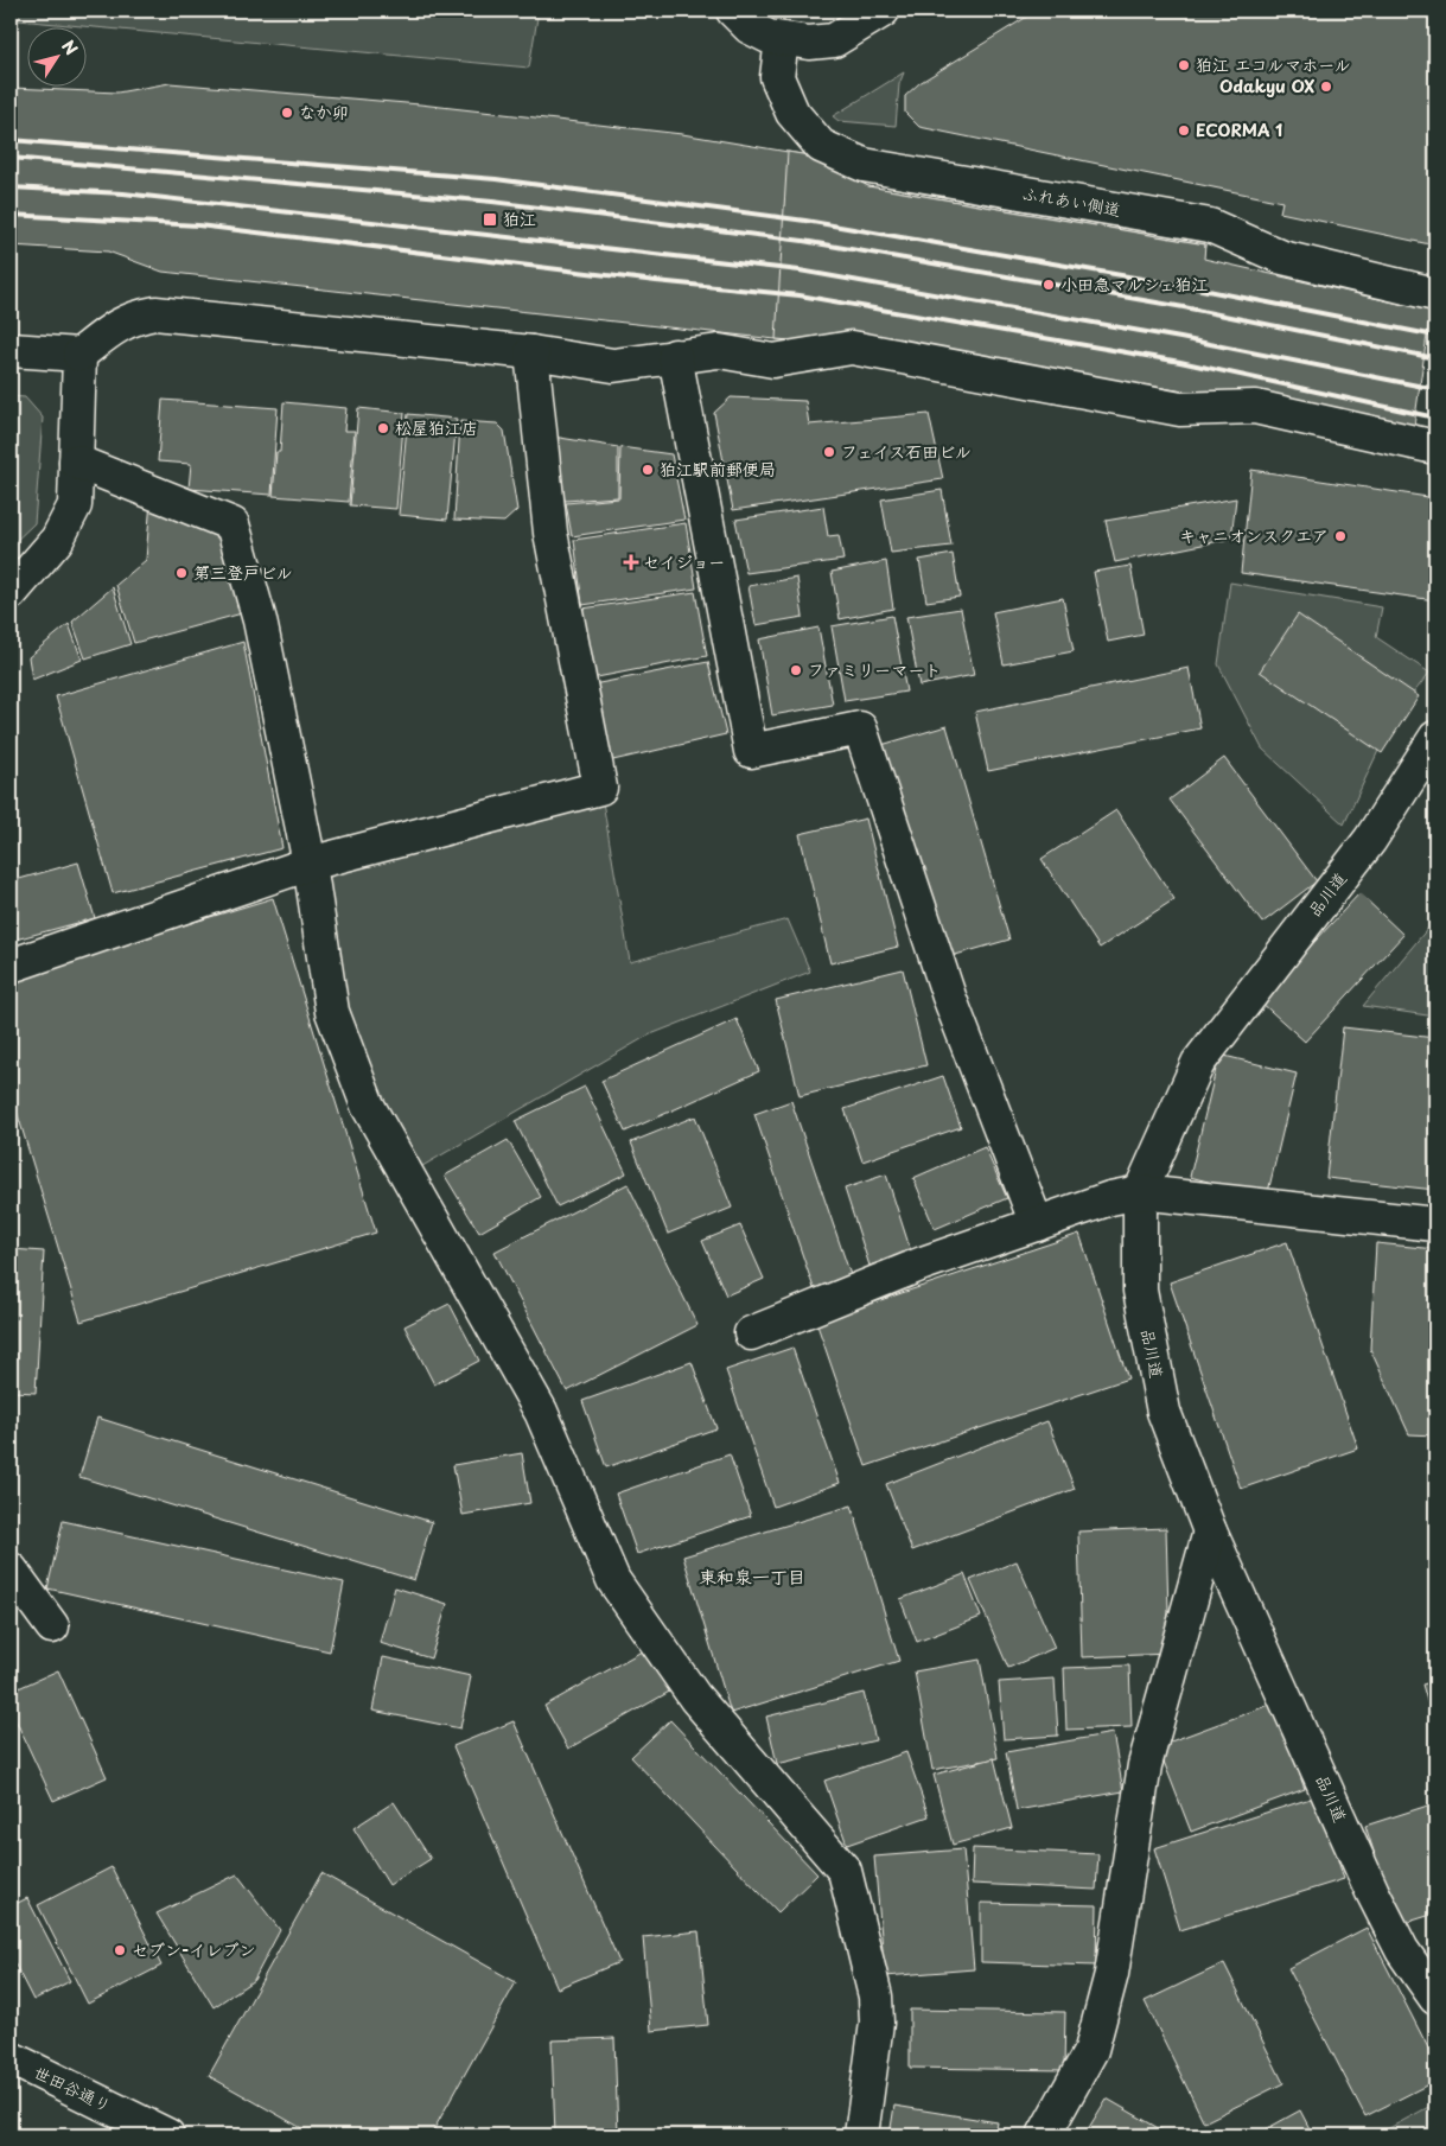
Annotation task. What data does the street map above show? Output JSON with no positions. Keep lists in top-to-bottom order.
{
  "streets": {
    "street": ["ふれあい側道", "品川道", "世田谷通り"]
  },
  "districts": ["東和泉一丁目"],
  "places": {
    "other": [
      "狛江 エコルマホール",
      "Odakyu OX",
      "なか卯",
      "ECORMA 1",
      "小田急マルシェ狛江",
      "松屋狛江店",
      "フェイス石田ビル",
      "狛江駅前郵便局",
      "キャニオンスクエア",
      "第三登戸ビル",
      "ファミリーマート",
      "セブン-イレブン"
    ],
    "transit": ["狛江"],
    "health": ["セイジョー"]
  },
  "north": "top right"
}
